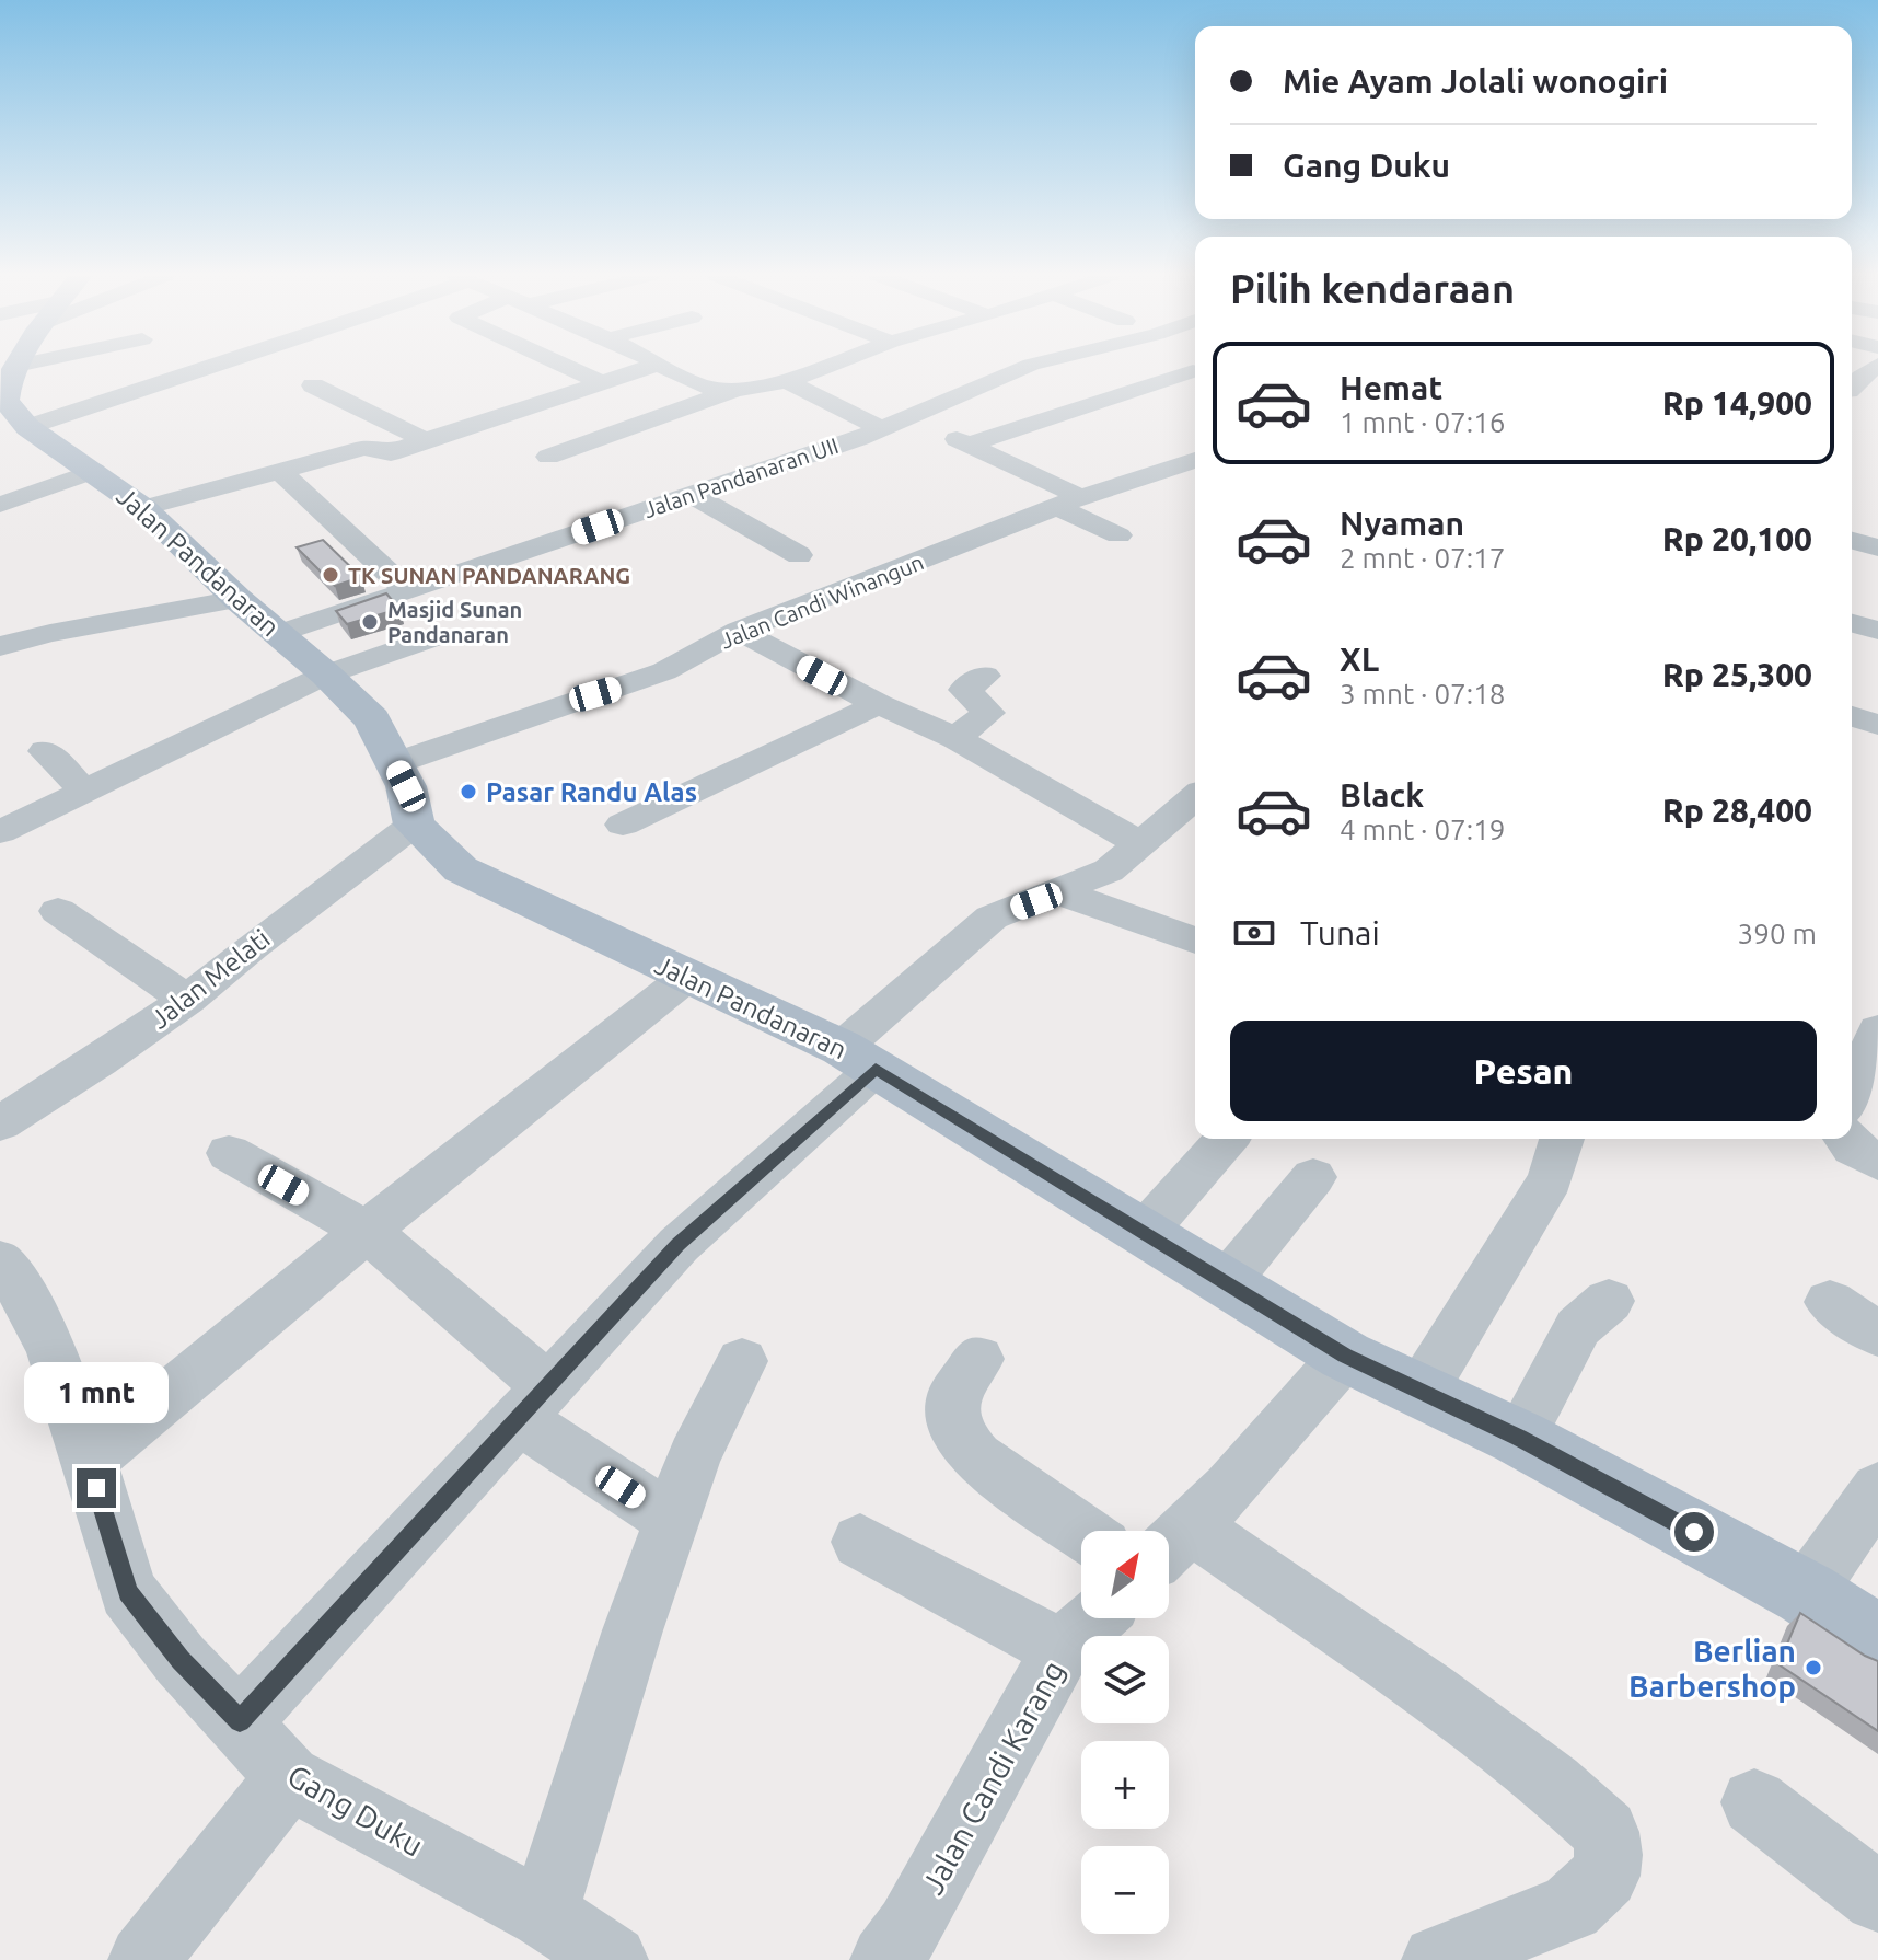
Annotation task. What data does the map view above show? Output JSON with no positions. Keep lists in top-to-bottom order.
{
  "streets": {
    "main road": ["Jalan Pandanaran"],
    "street": [
      "Jalan Pandanaran UII",
      "Jalan Candi Winangun",
      "Jalan Melati",
      "Jalan Candi Karang",
      "Gang Duku"
    ]
  },
  "crossings": [
    ["Jalan Pandanaran UII", "Jalan Pandanaran"],
    ["Jalan Pandanaran", "Jalan Candi Winangun"],
    ["Jalan Pandanaran", "Jalan Melati"]
  ],
  "places": [
    "TK SUNAN PANDANARANG",
    "Masjid Sunan Pandanaran",
    "Pasar Randu Alas",
    "Berlian Barbershop"
  ],
  "north": "top right",
  "page": {
    "banner": ["Mie Ayam Jolali wonogiri", "Gang Duku"],
    "heading": "Pilih kendaraan",
    "list": [
      {
        "name": "Hemat",
        "note": "1 mnt · 07:16",
        "value": "Rp 14,900"
      },
      {
        "name": "Nyaman",
        "note": "2 mnt · 07:17",
        "value": "Rp 20,100"
      },
      {
        "name": "XL",
        "note": "3 mnt · 07:18",
        "value": "Rp 25,300"
      },
      {
        "name": "Black",
        "note": "4 mnt · 07:19",
        "value": "Rp 28,400"
      }
    ],
    "pay": ["Tunai", "390 m"],
    "buttons": "Pesan",
    "bubble": "1 mnt",
    "map_buttons": ["+", "−"]
  }
}
